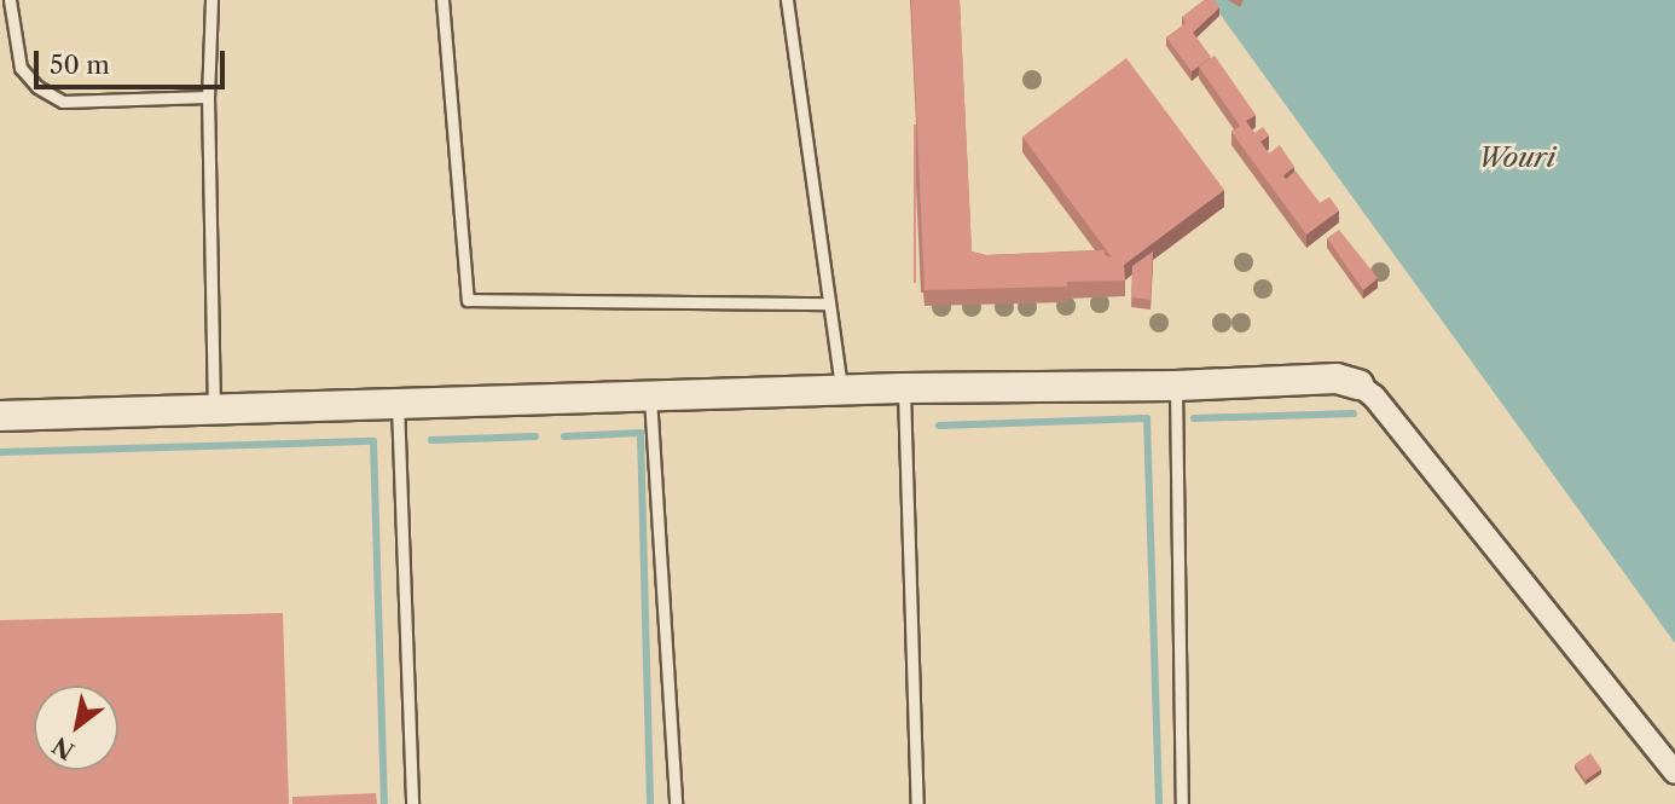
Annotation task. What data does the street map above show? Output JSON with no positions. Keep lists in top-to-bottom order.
{
  "water": ["Wouri"],
  "scale_bar": "50 m",
  "north": "bottom left"
}
